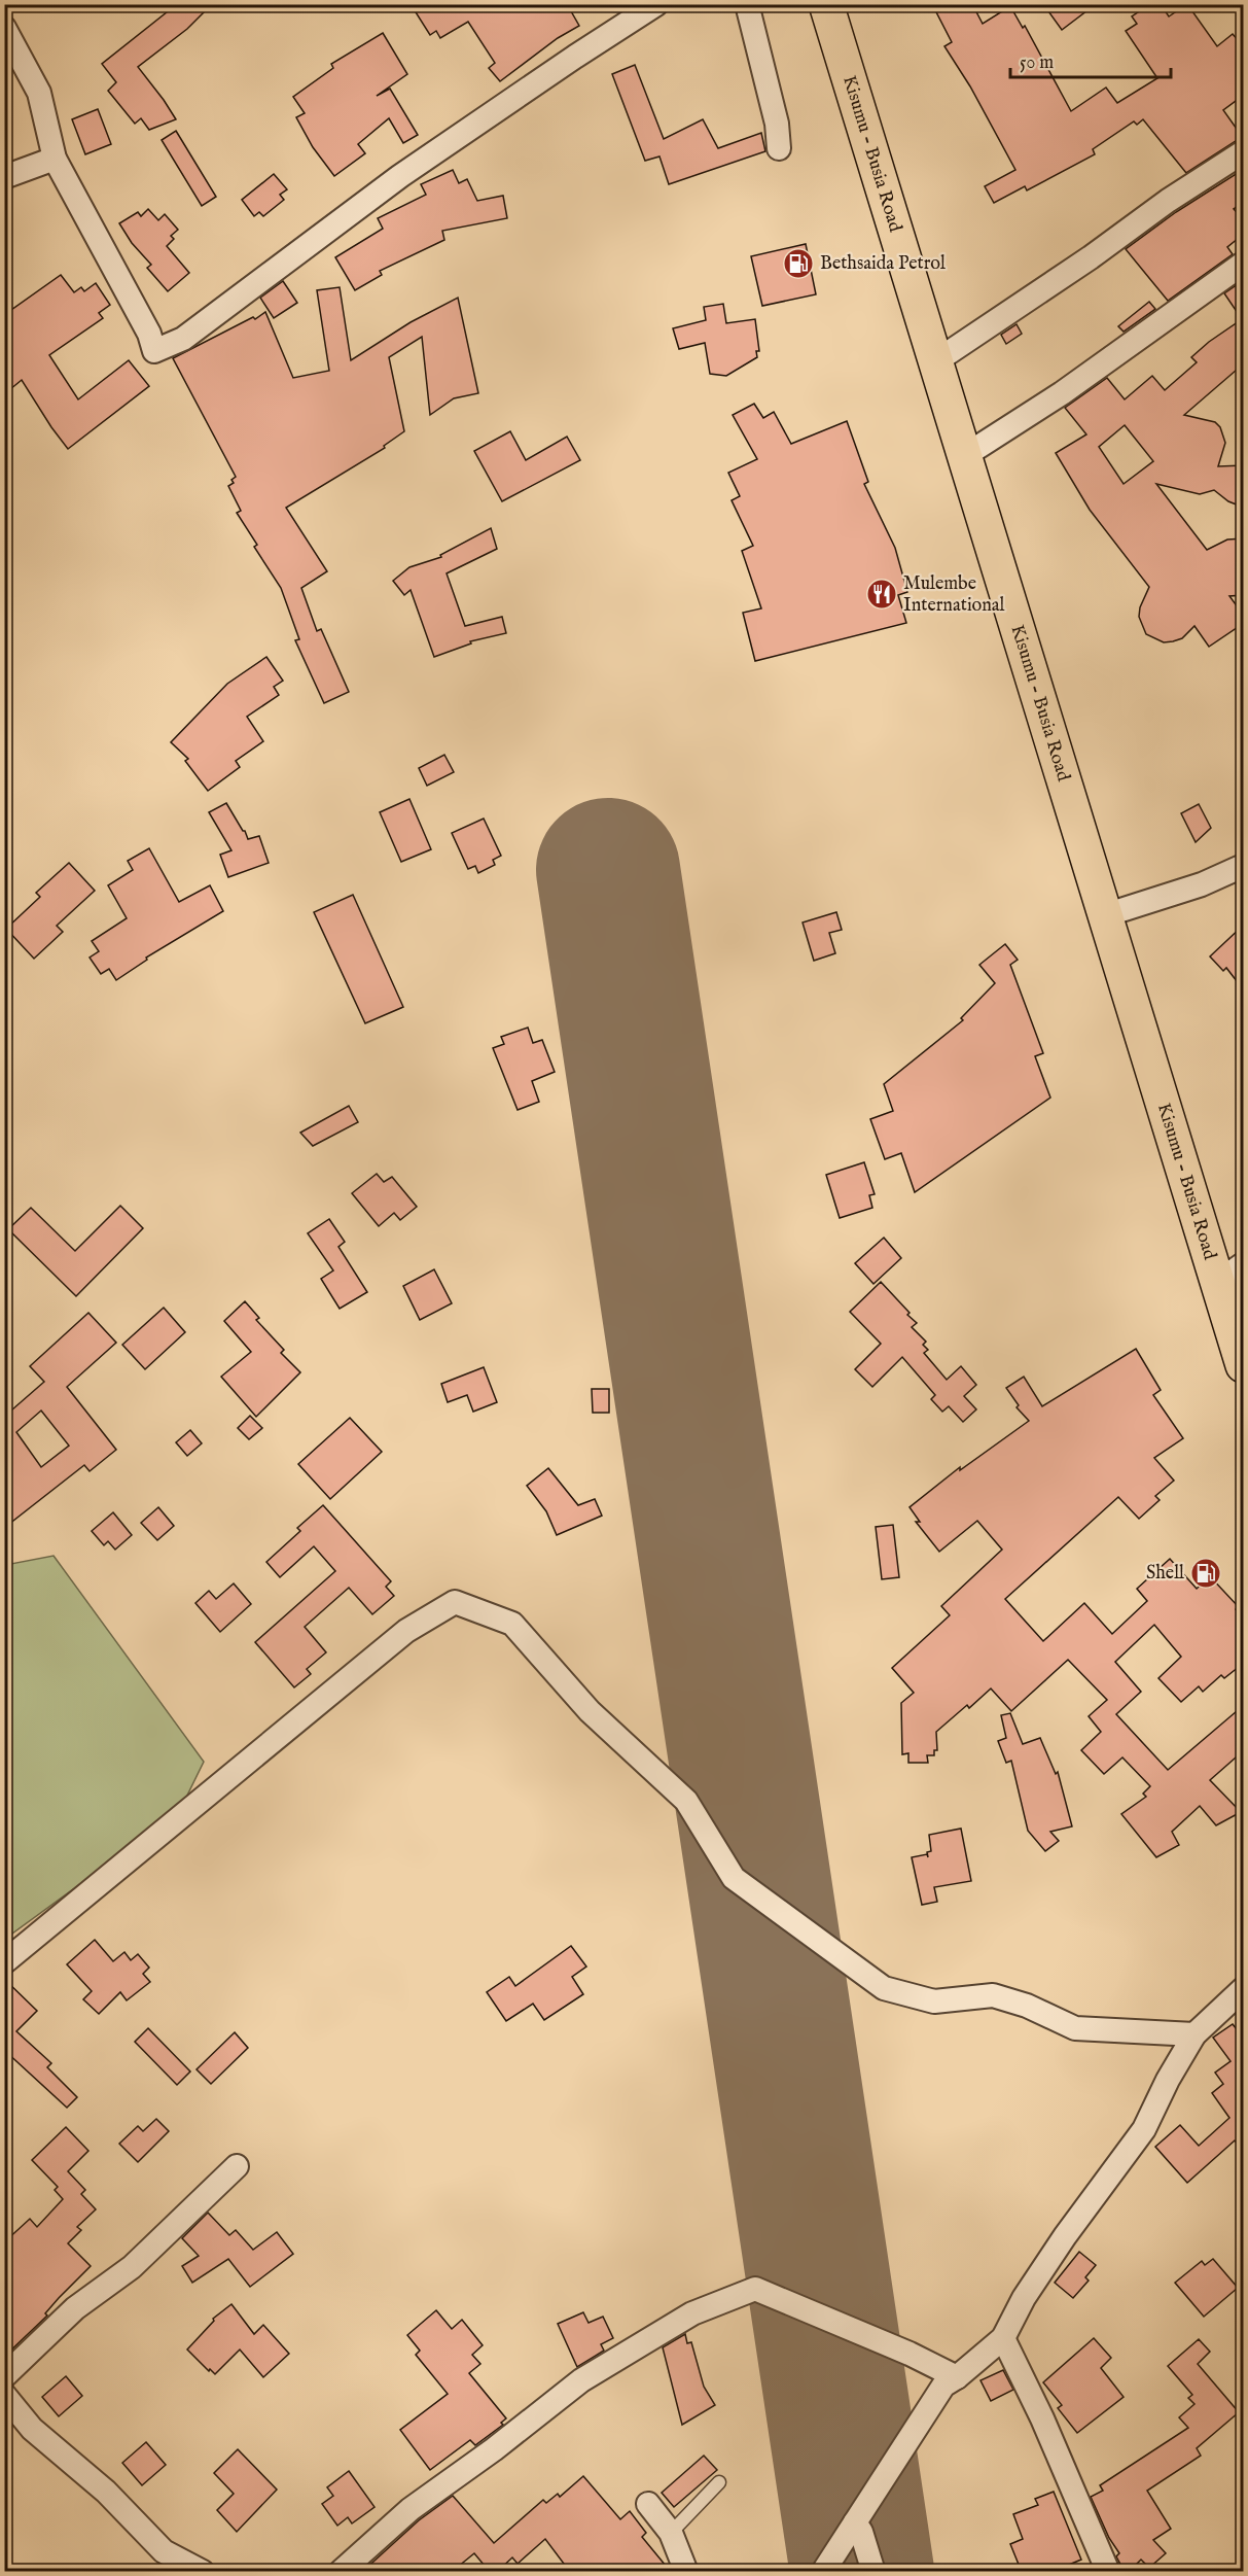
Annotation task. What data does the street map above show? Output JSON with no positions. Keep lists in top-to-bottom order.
{
  "streets": {
    "highway": ["Kisumu - Busia Road"]
  },
  "places": {
    "fuel station": ["Bethsaida Petrol", "Shell"],
    "restaurant": ["Mulembe International"]
  },
  "scale_bar": "50 m"
}
